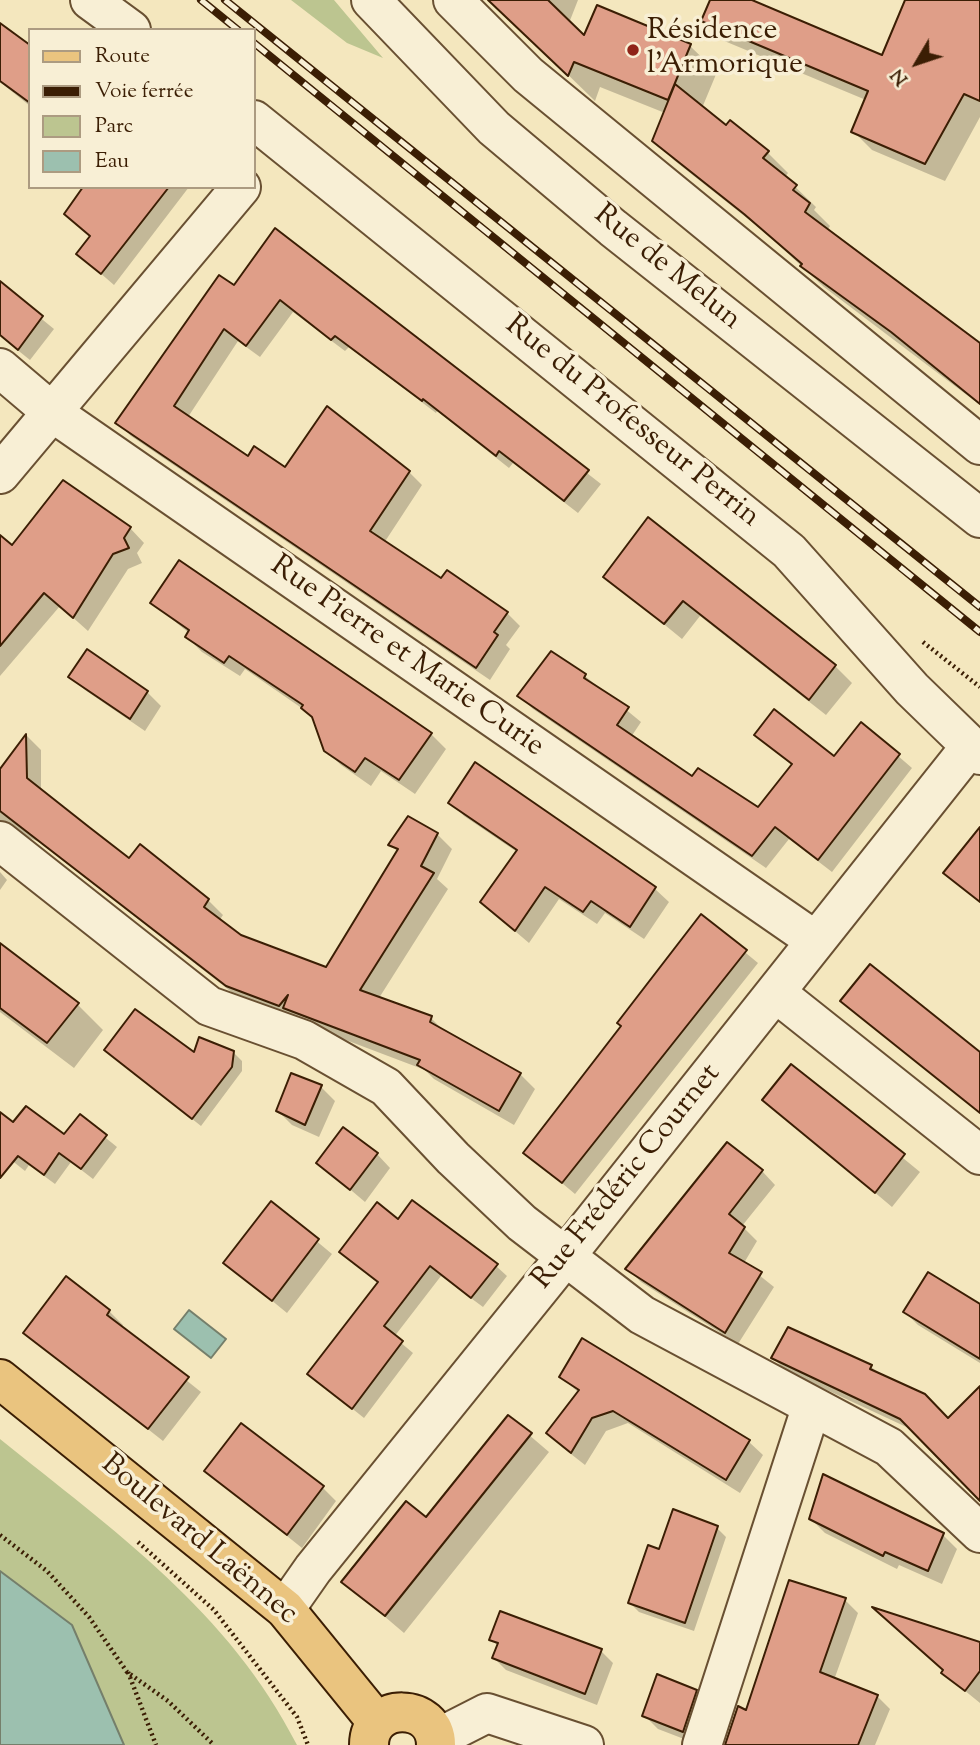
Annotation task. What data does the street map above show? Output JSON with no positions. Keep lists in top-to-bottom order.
{
  "streets": {
    "main road": ["Boulevard Laënnec"],
    "street": [
      "Rue de Melun",
      "Rue du Professeur Perrin",
      "Rue Pierre et Marie Curie",
      "Rue Frédéric Cournet"
    ]
  },
  "crossings": [
    ["Rue du Professeur Perrin", "Rue Frédéric Cournet"],
    ["Rue Pierre et Marie Curie", "Rue Frédéric Cournet"],
    ["Rue Frédéric Cournet", "Boulevard Laënnec"]
  ],
  "places": ["Résidence l'Armorique"],
  "legend": [
    "Route",
    "Voie ferrée",
    "Parc",
    "Eau"
  ],
  "north": "bottom left"
}
